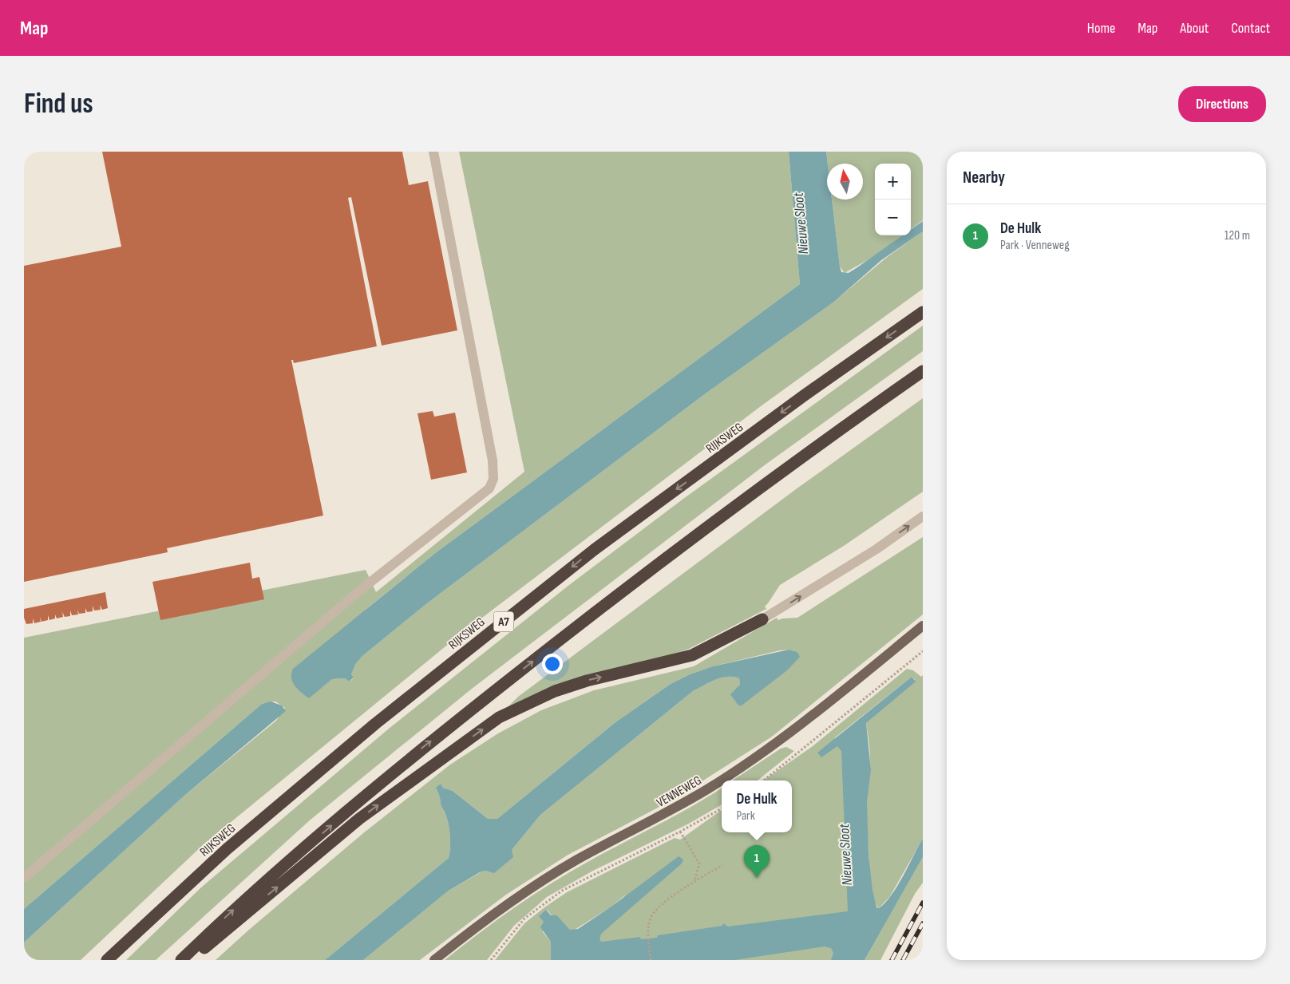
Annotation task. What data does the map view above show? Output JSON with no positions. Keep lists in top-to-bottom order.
{
  "streets": {
    "highway": ["RIJKSWEG", "A7"],
    "main road": ["VENNEWEG"]
  },
  "water": ["Nieuwe Sloot"],
  "north": "top",
  "page": {
    "header": "Map",
    "nav": [
      "Home",
      "Map",
      "About",
      "Contact"
    ],
    "buttons": "Directions",
    "title": "Find us",
    "heading": "Nearby",
    "map_buttons": ["+", "−"],
    "list": [
      {
        "mark": "1",
        "name": "De Hulk",
        "note": "Park · Venneweg",
        "value": "120 m"
      }
    ],
    "popup": ["De Hulk", "Park"],
    "pins": "1"
  }
}
